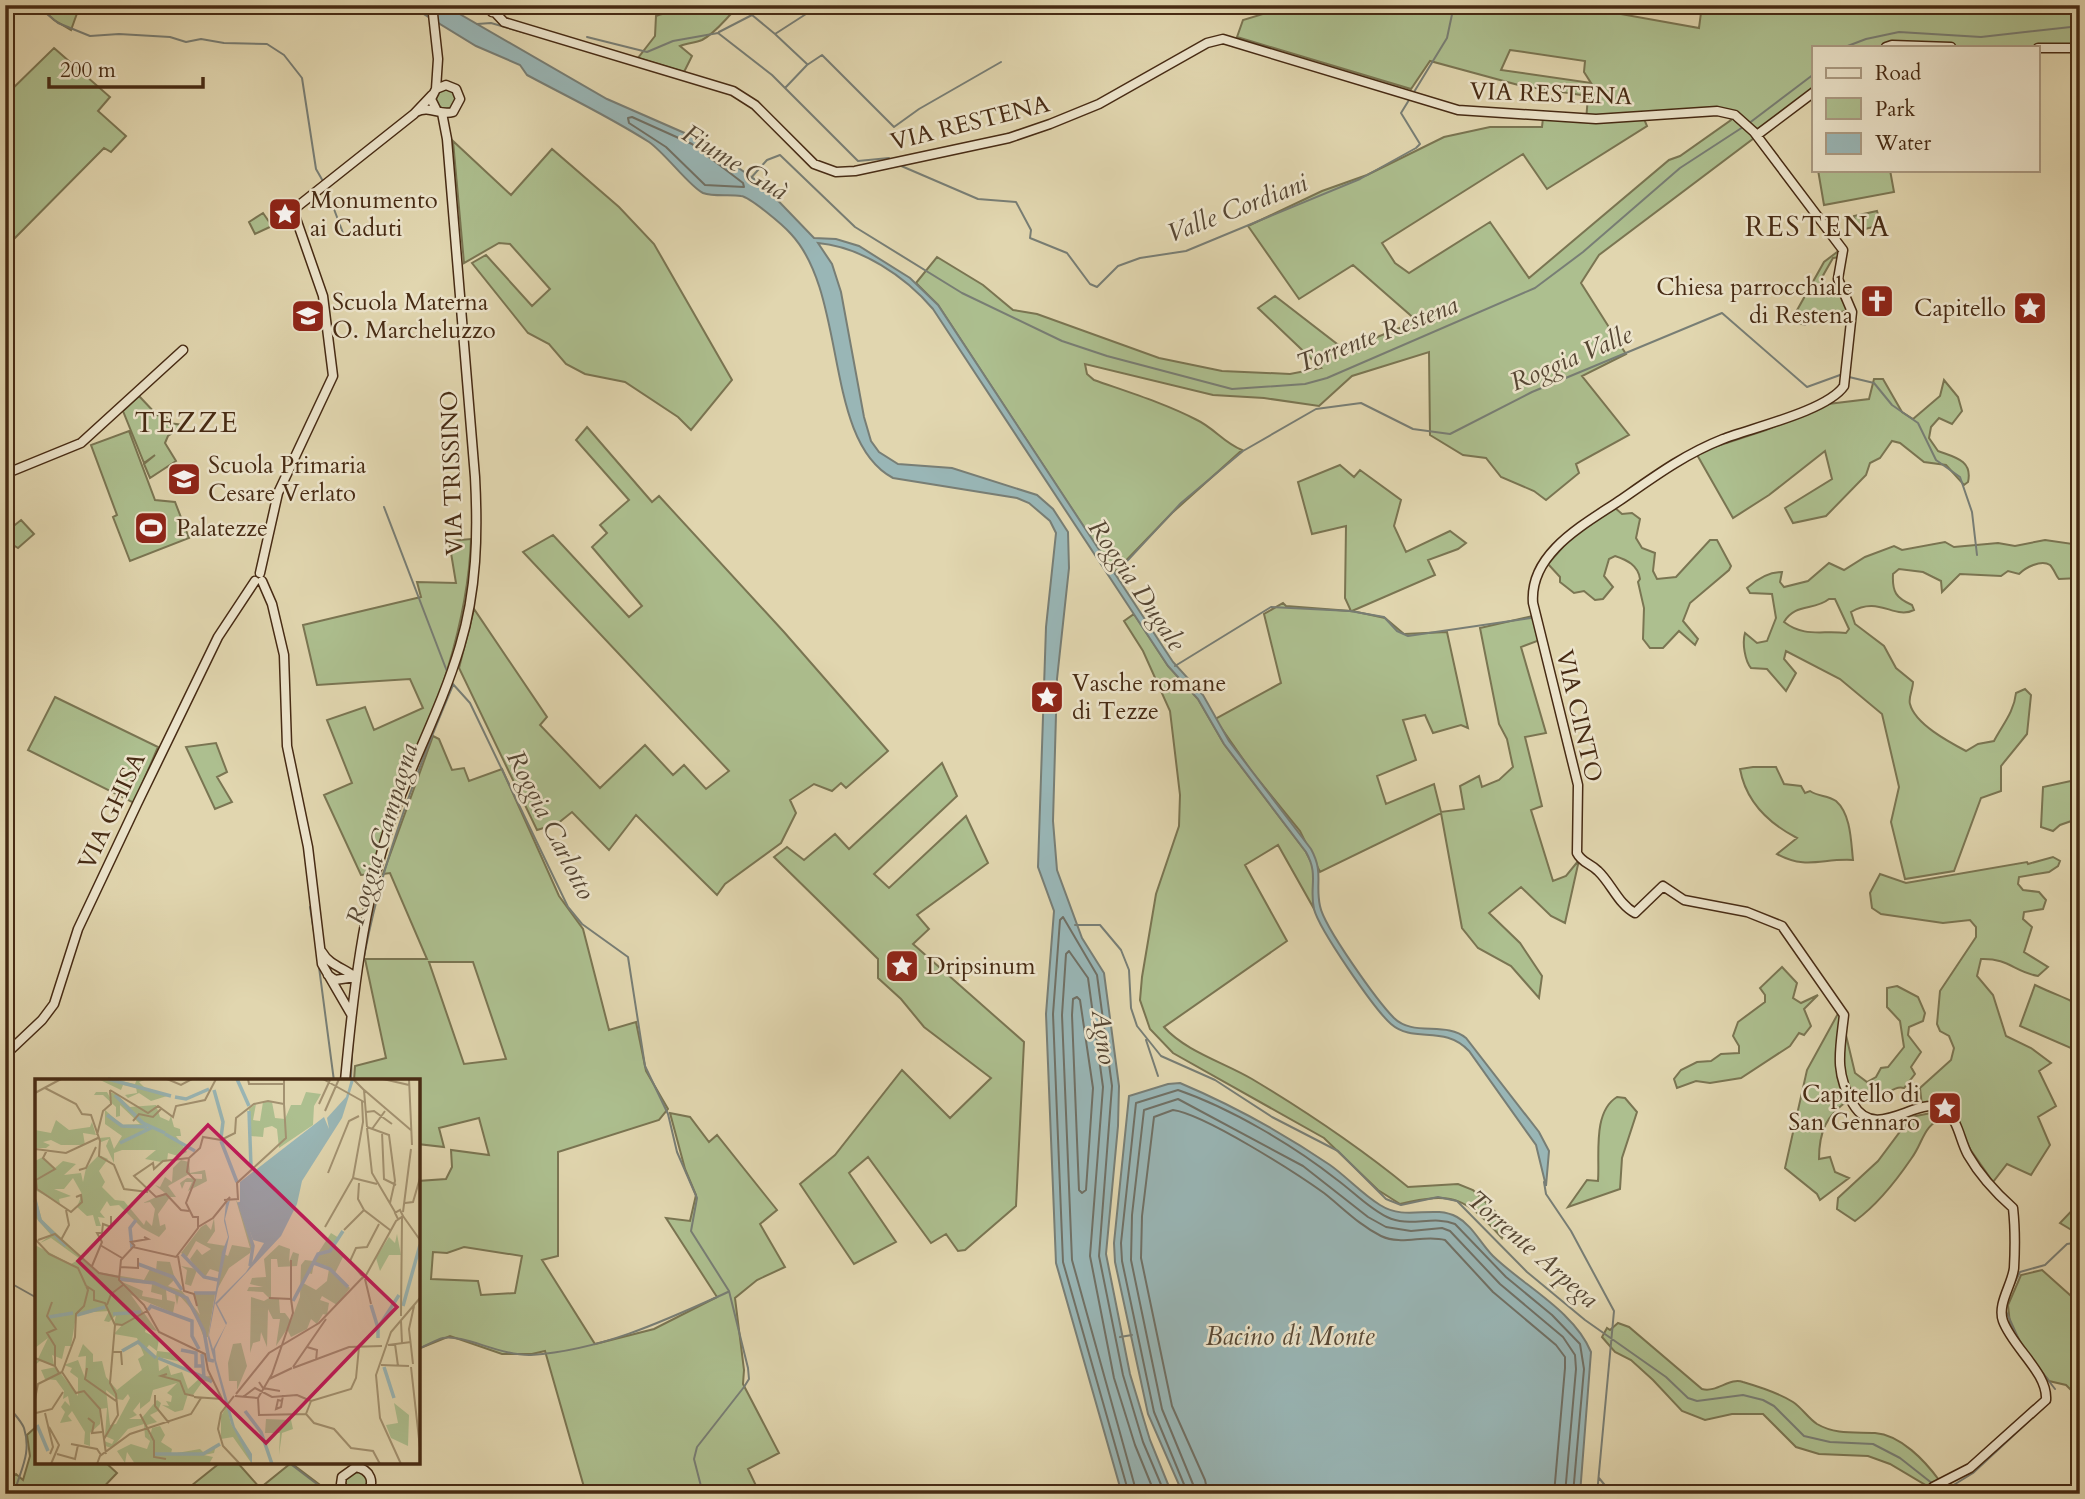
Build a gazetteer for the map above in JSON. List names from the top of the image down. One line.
{"streets":{"street":["VIA RESTENA","VIA TRISSINO","VIA CINTO","VIA GHISA"]},"crossings":[["VIA RESTENA","VIA CINTO"]],"districts":["RESTENA","TEZZE"],"water":["Fiume Guà","Valle Cordiani","Torrente Restena","Roggia Valle","Roggia Dugale","Roggia Carlotto","Roggia Campagna","Agno","Torrente Arpega","Bacino di Monte"],"places":{"place":["Monumento ai Caduti","Capitello","Vasche romane di Tezze","Dripsinum","Capitello di San Gennaro"],"church":["Chiesa parrocchiale di Restena"],"school or university":["Scuola Materna O. Marcheluzzo","Scuola Primaria Cesare Verlato"],"sports":["Palatezze"]},"legend":["Road","Park","Water"],"scale_bar":"200 m"}
